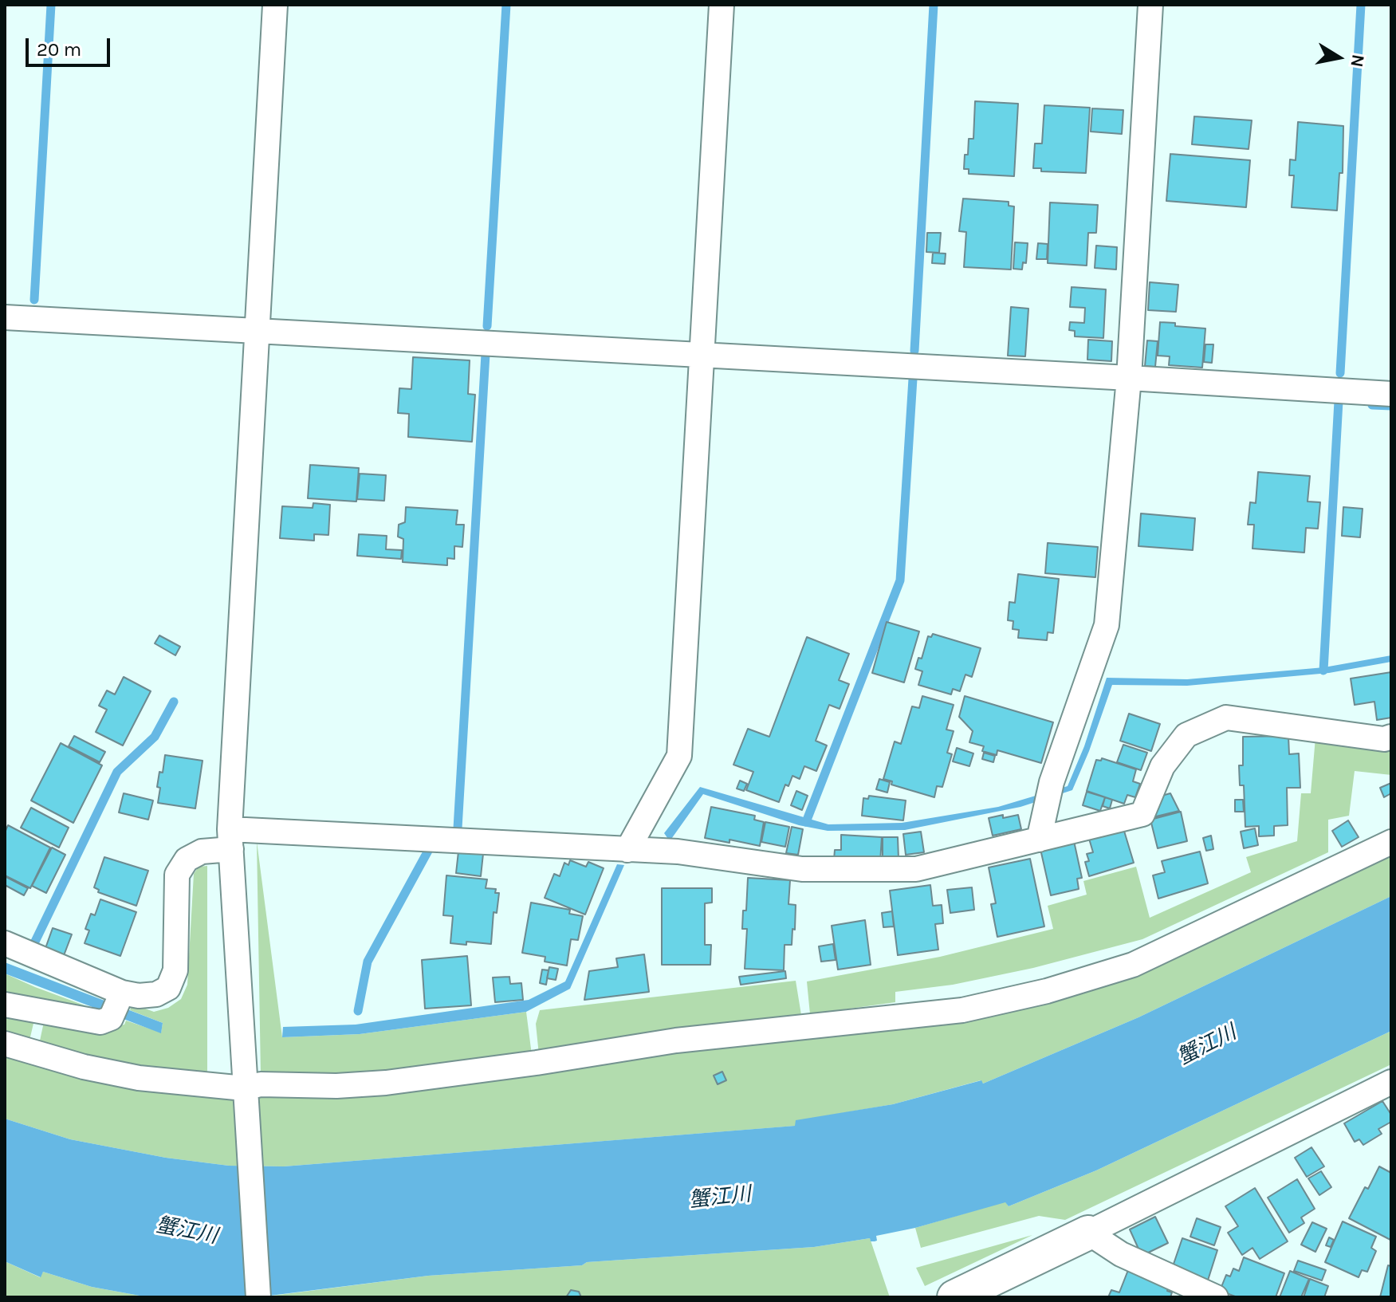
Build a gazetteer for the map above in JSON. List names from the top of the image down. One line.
{"water":["蟹江川"],"scale_bar":"20 m","north":"right"}
